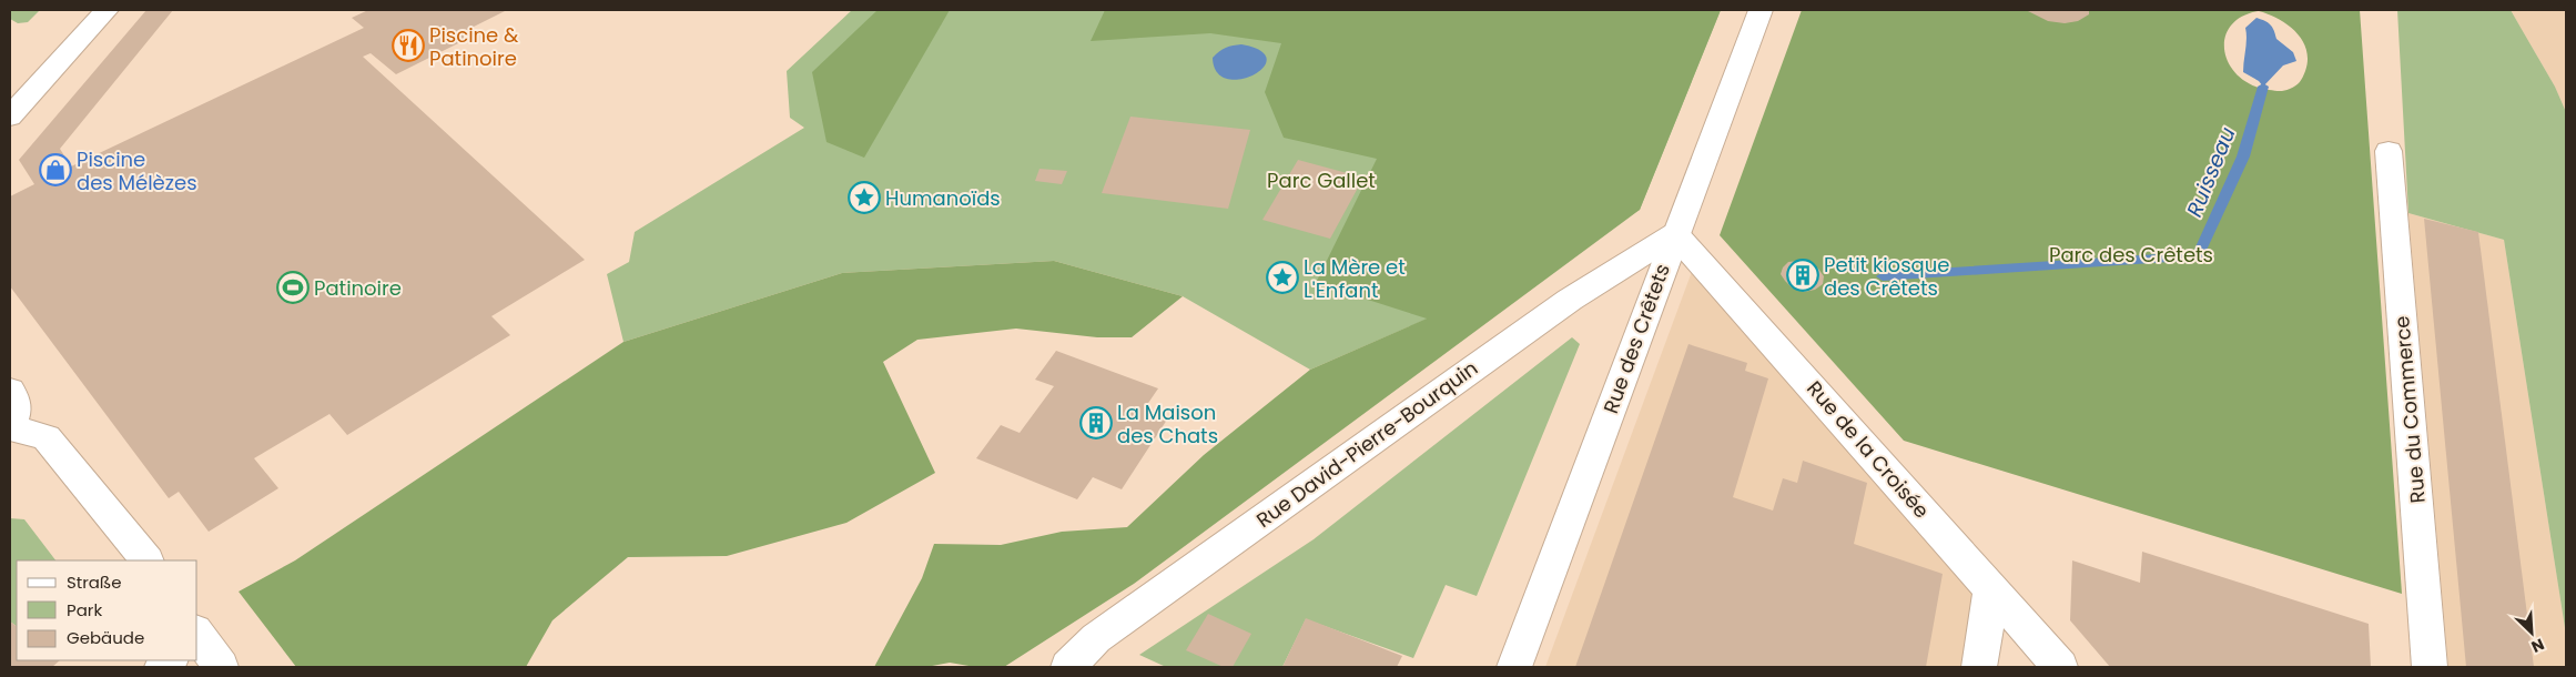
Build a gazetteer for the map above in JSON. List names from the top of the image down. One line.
{"streets":{"street":["Rue des Crêtets","Rue du Commerce","Rue David-Pierre-Bourquin","Rue de la Croisée"]},"crossings":[["Rue des Crêtets","Rue David-Pierre-Bourquin"],["Rue des Crêtets","Rue de la Croisée"],["Rue David-Pierre-Bourquin","Rue de la Croisée"]],"water":["Ruisseau"],"parks":["Parc Gallet","Parc des Crêtets"],"places":{"restaurant":["Piscine & Patinoire"],"shop":["Piscine des Mélèzes"],"place":["Humanoïds","La Mère et L'Enfant"],"building":["Petit kiosque des Crêtets","La Maison des Chats"],"sports":["Patinoire"]},"legend":["Straße","Park","Gebäude"],"north":"bottom right"}
